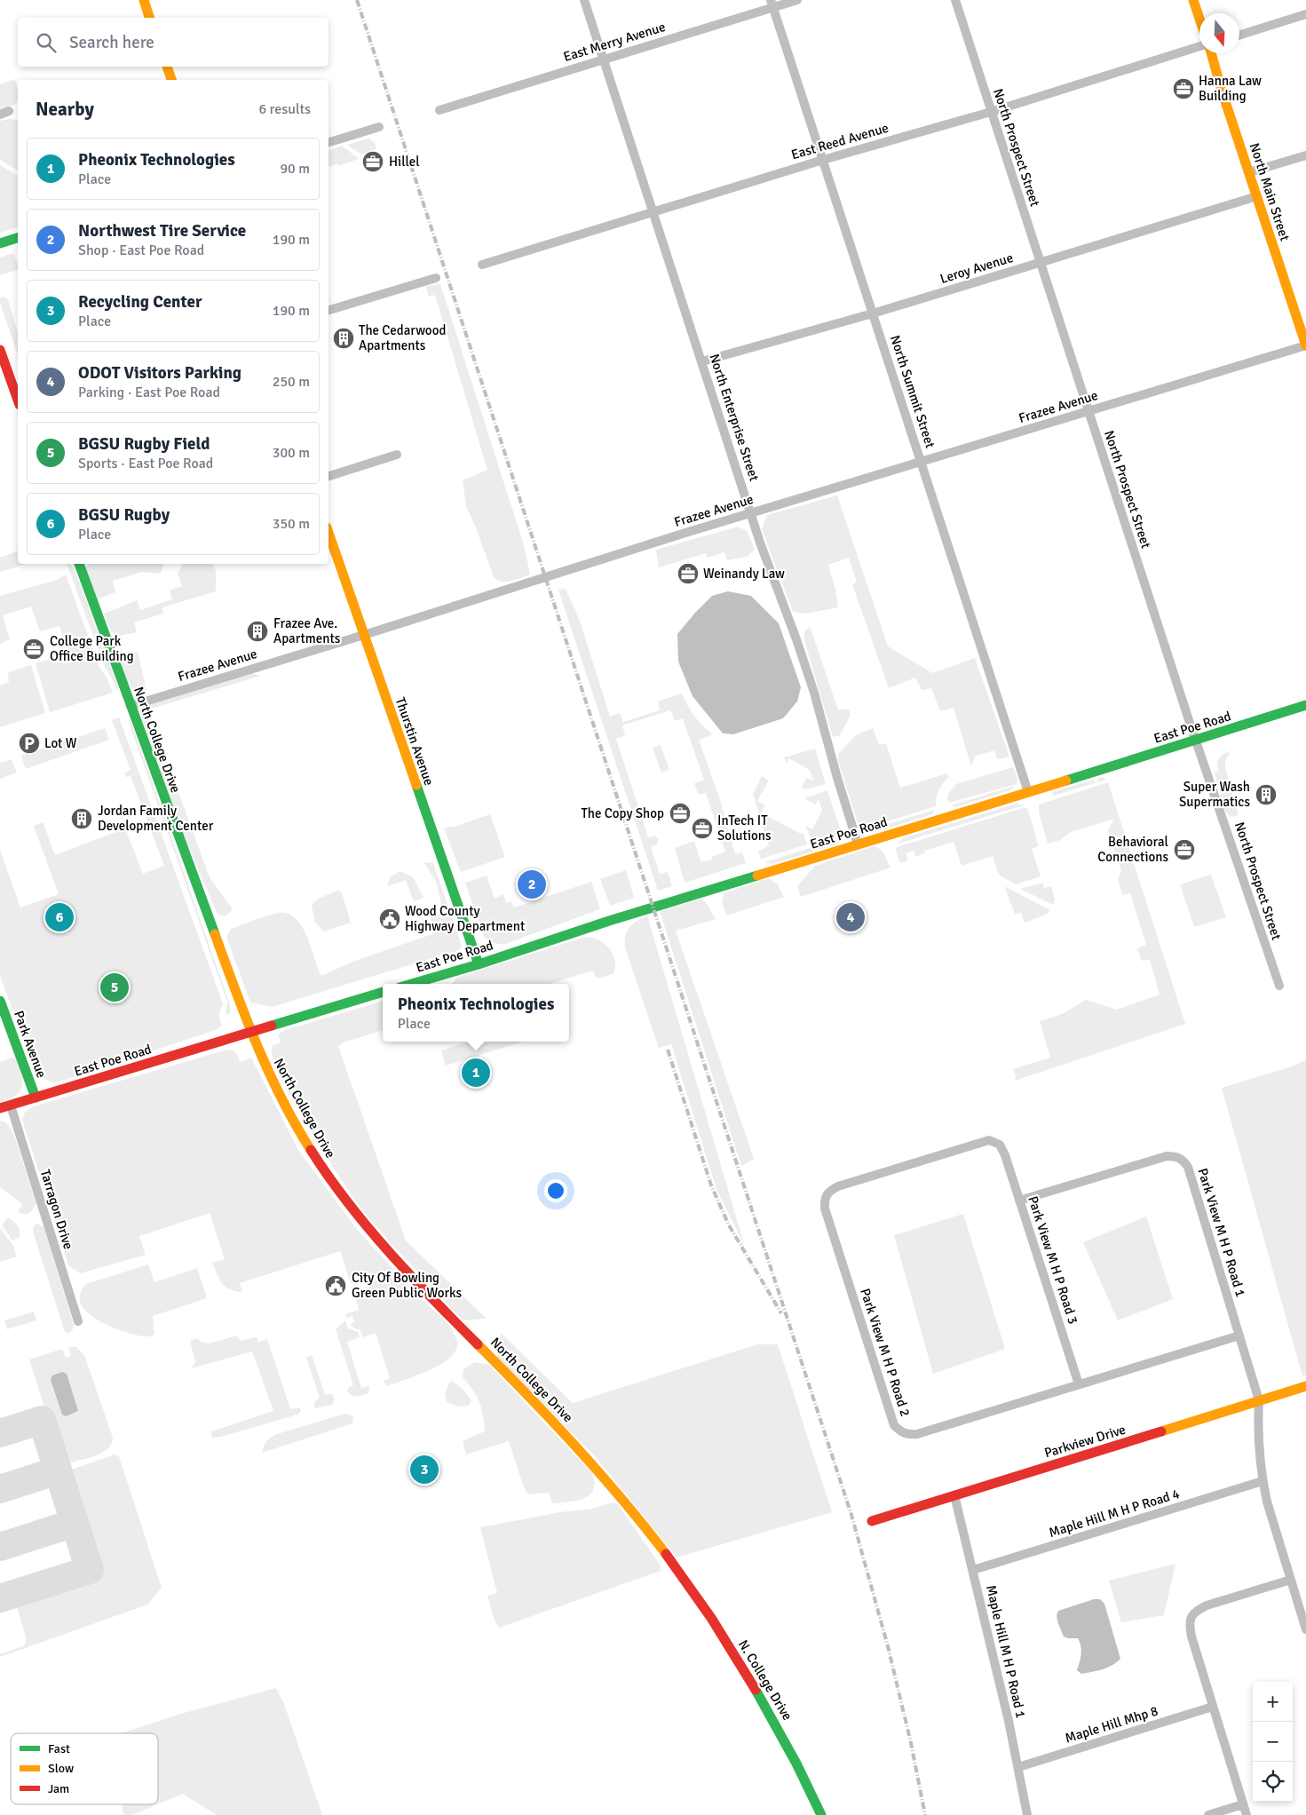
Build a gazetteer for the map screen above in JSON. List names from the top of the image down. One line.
{"streets":{"street":["East Merry Avenue","East Reed Avenue","North Prospect Street","North Main Street","Leroy Avenue","North Summit Street","Frazee Avenue","North Enterprise Street","East Poe Road","North College Drive","Thurstin Avenue","Park Avenue","Tarragon Drive","Park View M H P Road 1","Park View M H P Road 3","Park View M H P Road 2","Parkview Drive","Maple Hill M H P Road 4","Maple Hill M H P Road 1","N. College Drive","Maple Hill Mhp 8"]},"crossings":[["East Merry Avenue","North Summit Street"],["East Merry Avenue","North Enterprise Street"],["East Reed Avenue","North Prospect Street"],["East Reed Avenue","North Summit Street"],["East Reed Avenue","North Enterprise Street"],["North Prospect Street","Leroy Avenue"],["North Prospect Street","Frazee Avenue"],["North Prospect Street","East Poe Road"],["North Main Street","Leroy Avenue"],["North Main Street","Frazee Avenue"],["Leroy Avenue","North Summit Street"],["Leroy Avenue","North Enterprise Street"],["North Summit Street","Frazee Avenue"],["North Summit Street","East Poe Road"],["Frazee Avenue","North Enterprise Street"],["Frazee Avenue","North College Drive"],["Frazee Avenue","Thurstin Avenue"],["North Enterprise Street","East Poe Road"],["East Poe Road","North College Drive"],["East Poe Road","Thurstin Avenue"],["East Poe Road","Park Avenue"],["East Poe Road","Tarragon Drive"],["North College Drive","N. College Drive"],["Park View M H P Road 1","Park View M H P Road 3"],["Park View M H P Road 1","Park View M H P Road 2"],["Park View M H P Road 1","Parkview Drive"],["Park View M H P Road 1","Maple Hill M H P Road 4"],["Park View M H P Road 3","Park View M H P Road 2"],["Parkview Drive","Maple Hill M H P Road 1"],["Maple Hill M H P Road 4","Maple Hill M H P Road 1"],["Maple Hill M H P Road 1","Maple Hill Mhp 8"]],"places":{"office":["Hanna Law Building","Hillel","Weinandy Law","College Park Office Building","The Copy Shop","InTech IT Solutions","Behavioral Connections"],"building":["The Cedarwood Apartments","Frazee Ave. Apartments","Super Wash Supermatics","Jordan Family Development Center"],"parking":["Lot W"],"public building":["Wood County Highway Department","City Of Bowling Green Public Works"]},"legend":["Fast","Slow","Jam"],"north":"bottom","page":{"search":"Search here","heading":["Nearby","6 results"],"list":[{"mark":"1","name":"Pheonix Technologies","note":"Place","value":"90 m"},{"mark":"2","name":"Northwest Tire Service","note":"Shop · East Poe Road","value":"190 m"},{"mark":"3","name":"Recycling Center","note":"Place","value":"190 m"},{"mark":"4","name":"ODOT Visitors Parking","note":"Parking · East Poe Road","value":"250 m"},{"mark":"5","name":"BGSU Rugby Field","note":"Sports · East Poe Road","value":"300 m"},{"mark":"6","name":"BGSU Rugby","note":"Place","value":"350 m"}],"pins":["2","4","6","5","1","3"],"popup":["Pheonix Technologies","Place"],"map_buttons":["+","−"]}}
